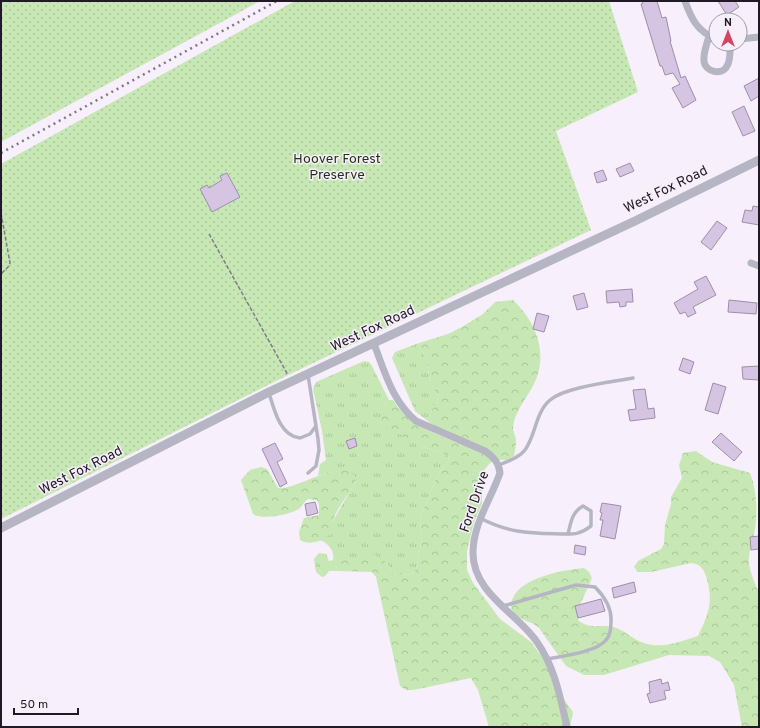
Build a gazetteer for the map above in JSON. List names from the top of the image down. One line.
{"streets":{"street":["West Fox Road","Ford Drive"]},"crossings":[["West Fox Road","Ford Drive"]],"parks":["Hoover Forest Preserve"],"scale_bar":"50 m","north":"top"}
